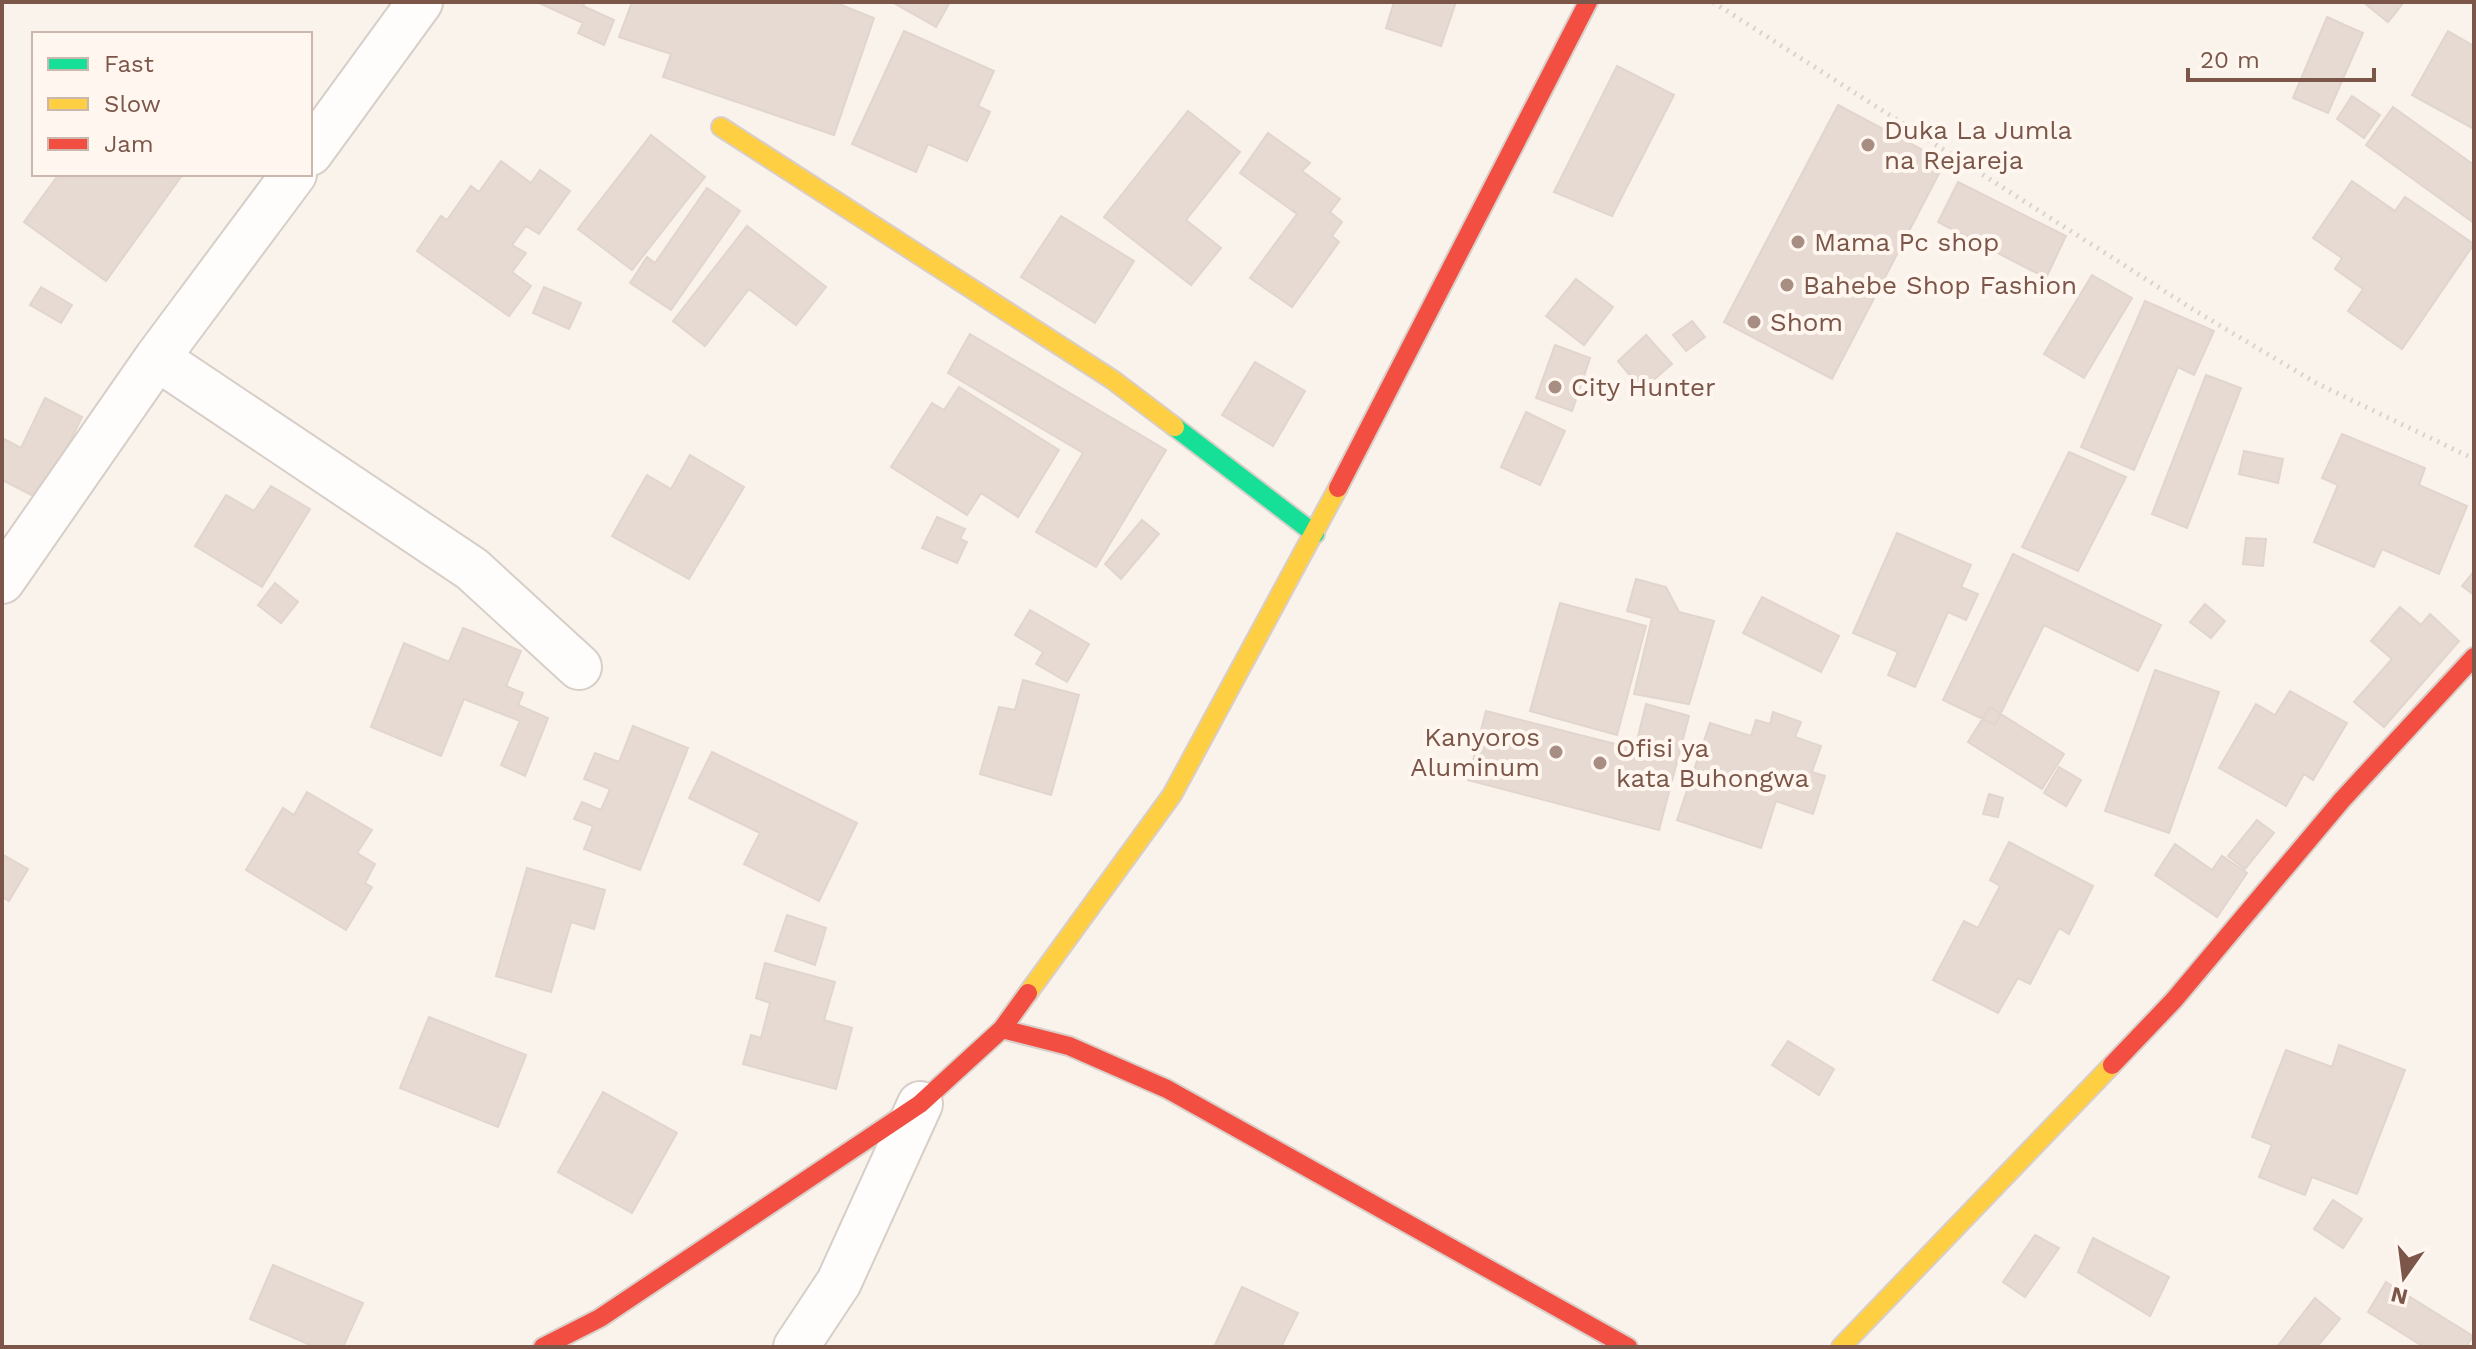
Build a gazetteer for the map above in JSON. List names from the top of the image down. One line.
{"places":["Duka La Jumla na Rejareja","Mama Pc shop","Bahebe Shop Fashion","Shom","City Hunter","Kanyoros Aluminum","Ofisi ya kata Buhongwa"],"legend":["Fast","Slow","Jam"],"scale_bar":"20 m","north":"bottom"}
